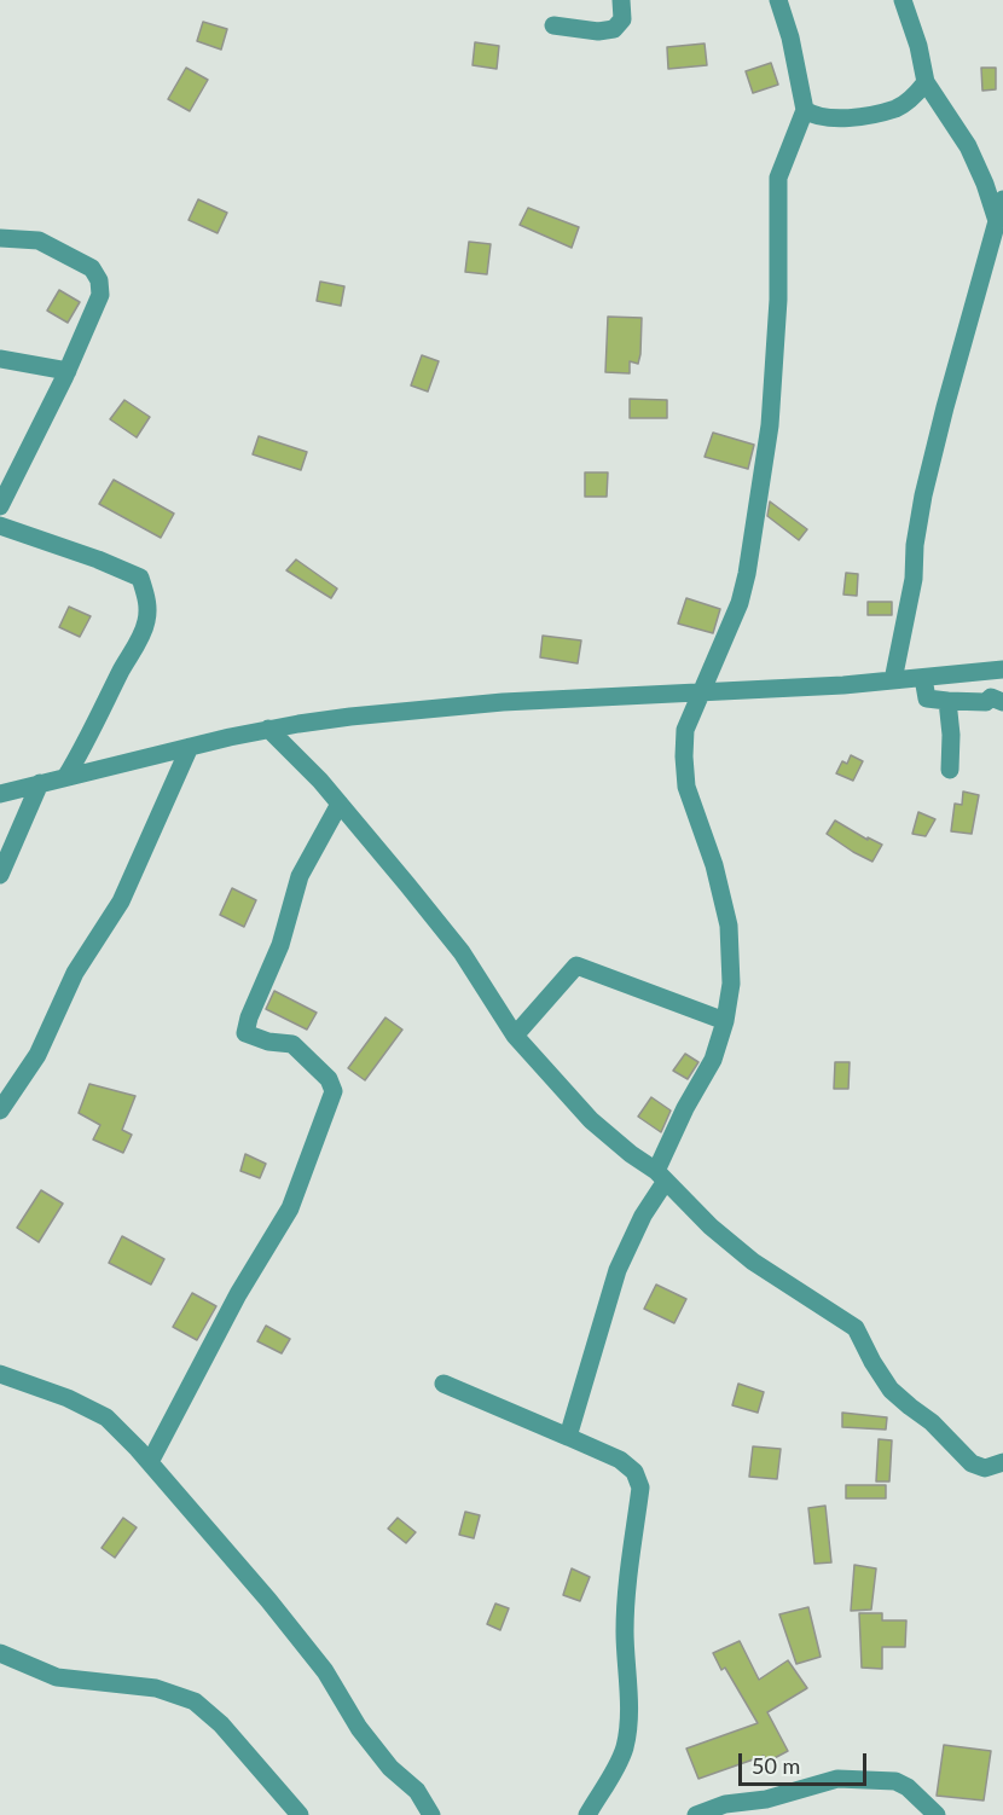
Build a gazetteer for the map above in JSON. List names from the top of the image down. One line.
{"scale_bar":"50 m"}
